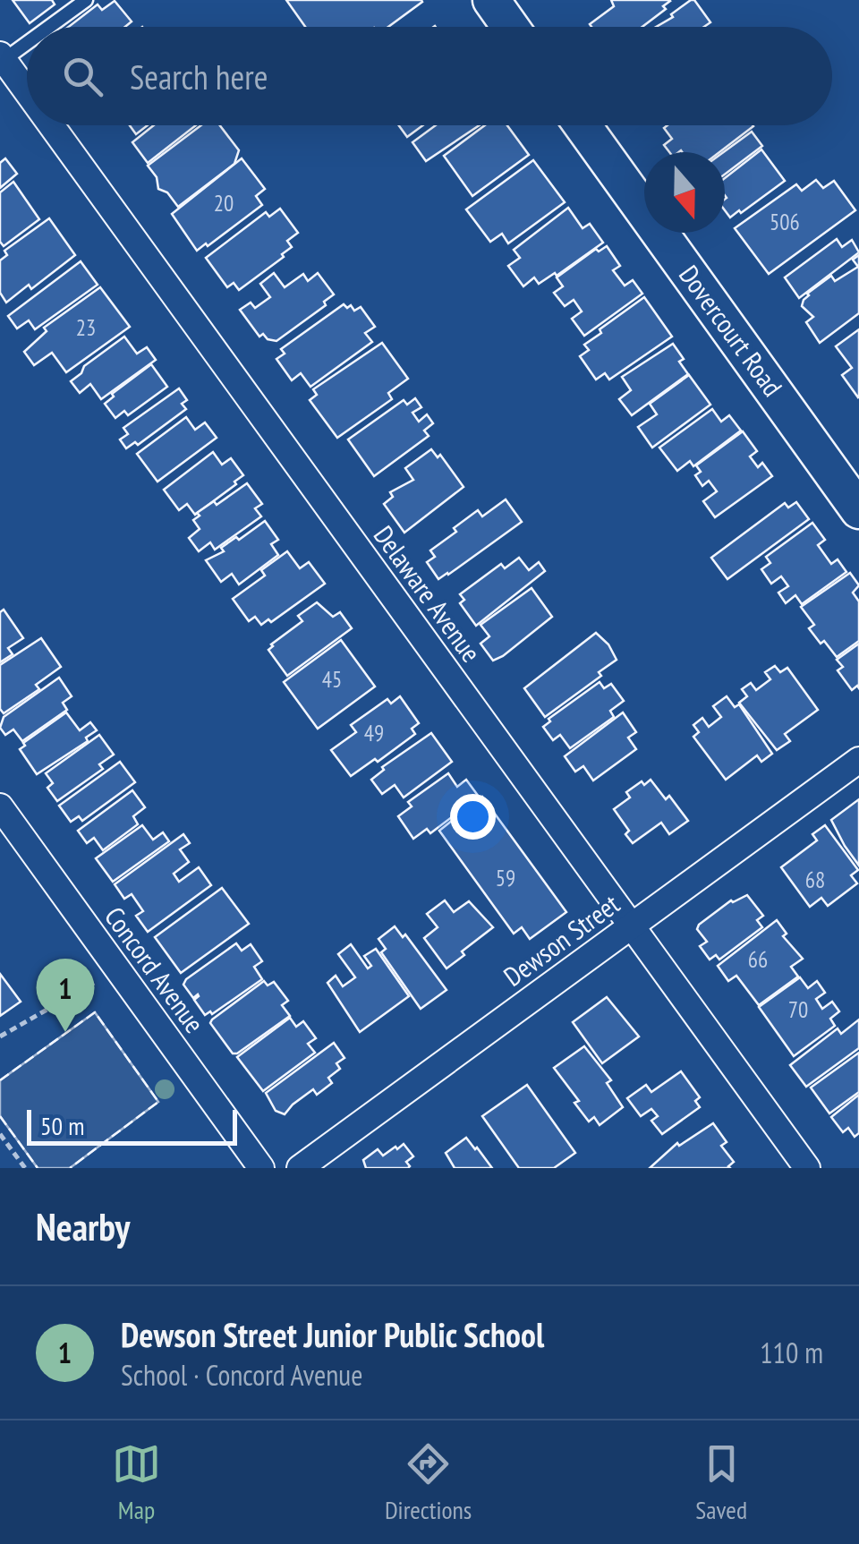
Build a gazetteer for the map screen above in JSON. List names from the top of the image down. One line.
{"streets":{"street":["Dovercourt Road","Delaware Avenue","Dewson Street","Concord Avenue"]},"crossings":[["Delaware Avenue","Dewson Street"]],"house_numbers":["20","506","23","45","49","59","68","66","70"],"scale_bar":"50 m","north":"bottom","page":{"search":"Search here","pins":"1","scale":"50 m","heading":"Nearby","list":[{"mark":"1","name":"Dewson Street Junior Public School","note":"School · Concord Avenue","value":"110 m"}],"nav":["Map","Directions","Saved"]}}
